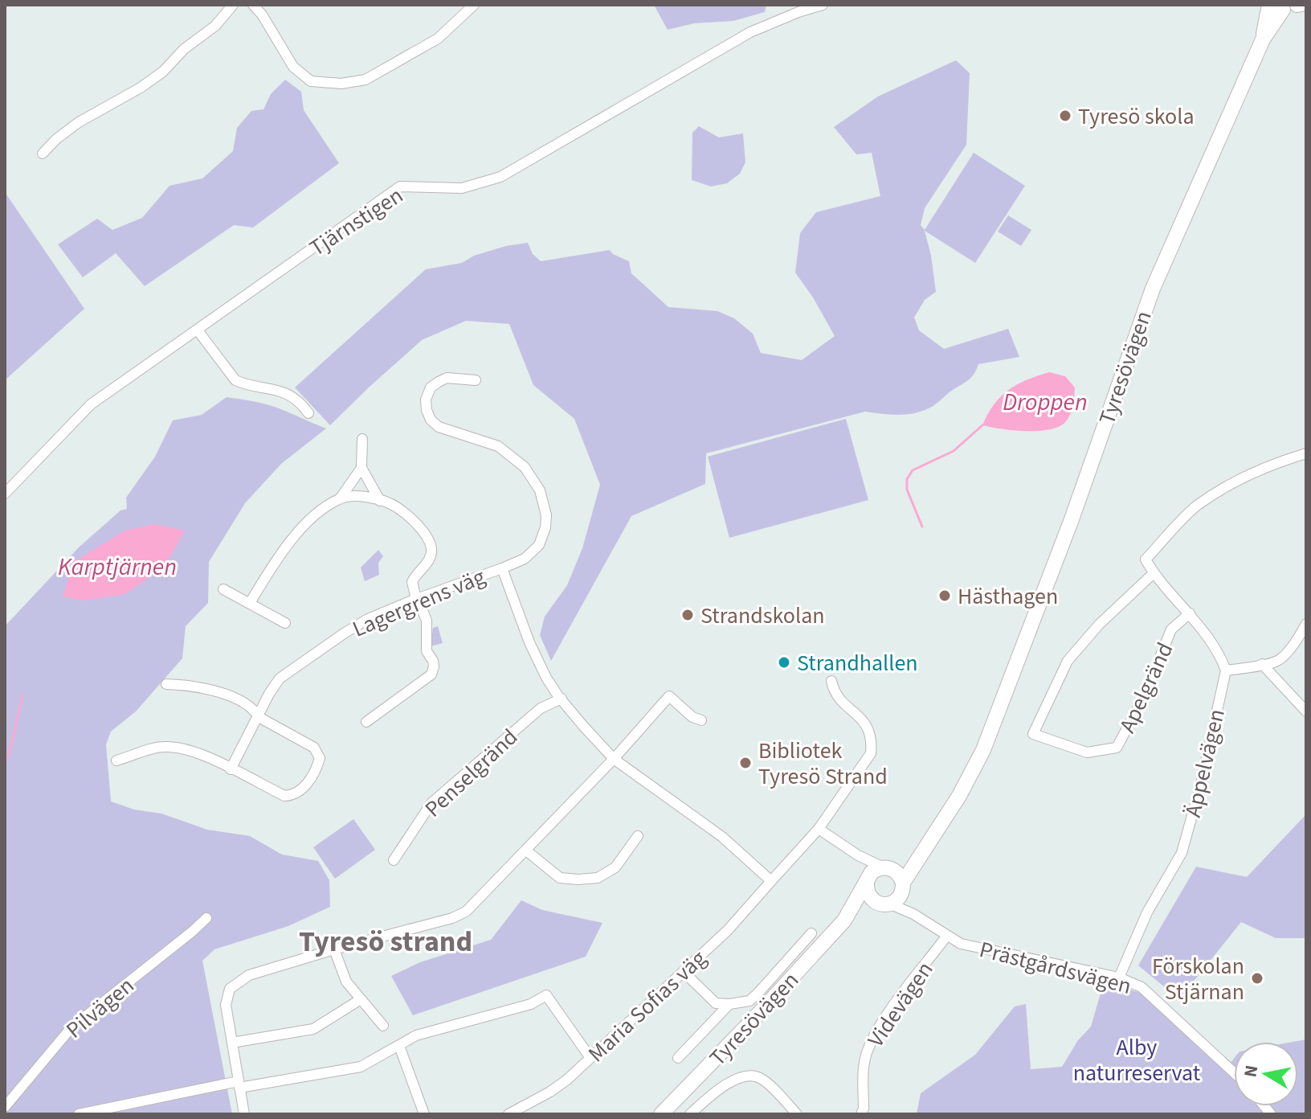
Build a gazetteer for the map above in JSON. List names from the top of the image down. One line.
{"streets":{"main road":["Tyresövägen"],"street":["Tjärnstigen","Lagergrens väg","Apelgränd","Äppelvägen","Penselgränd","Prästgårdsvägen","Videvägen","Maria Sofias väg","Pilvägen"]},"crossings":[["Tyresövägen","Prästgårdsvägen"],["Lagergrens väg","Penselgränd"],["Lagergrens väg","Maria Sofias väg"],["Äppelvägen","Prästgårdsvägen"],["Prästgårdsvägen","Videvägen"]],"districts":["Tyresö strand"],"water":["Droppen","Karptjärnen"],"parks":["Alby naturreservat"],"places":["Tyresö skola","Hästhagen","Strandskolan","Strandhallen","Bibliotek Tyresö Strand","Förskolan Stjärnan"],"north":"left"}
